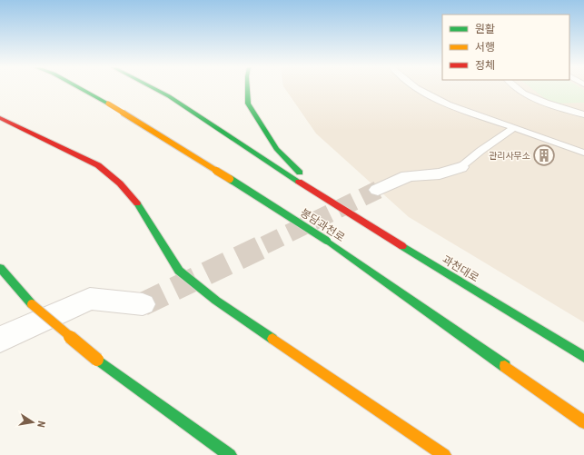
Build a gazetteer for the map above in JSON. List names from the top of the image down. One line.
{"streets":{"highway":["봉담과천로","과천대로"]},"places":{"building":["관리사무소"]},"legend":["원활","서행","정체"],"north":"right"}
